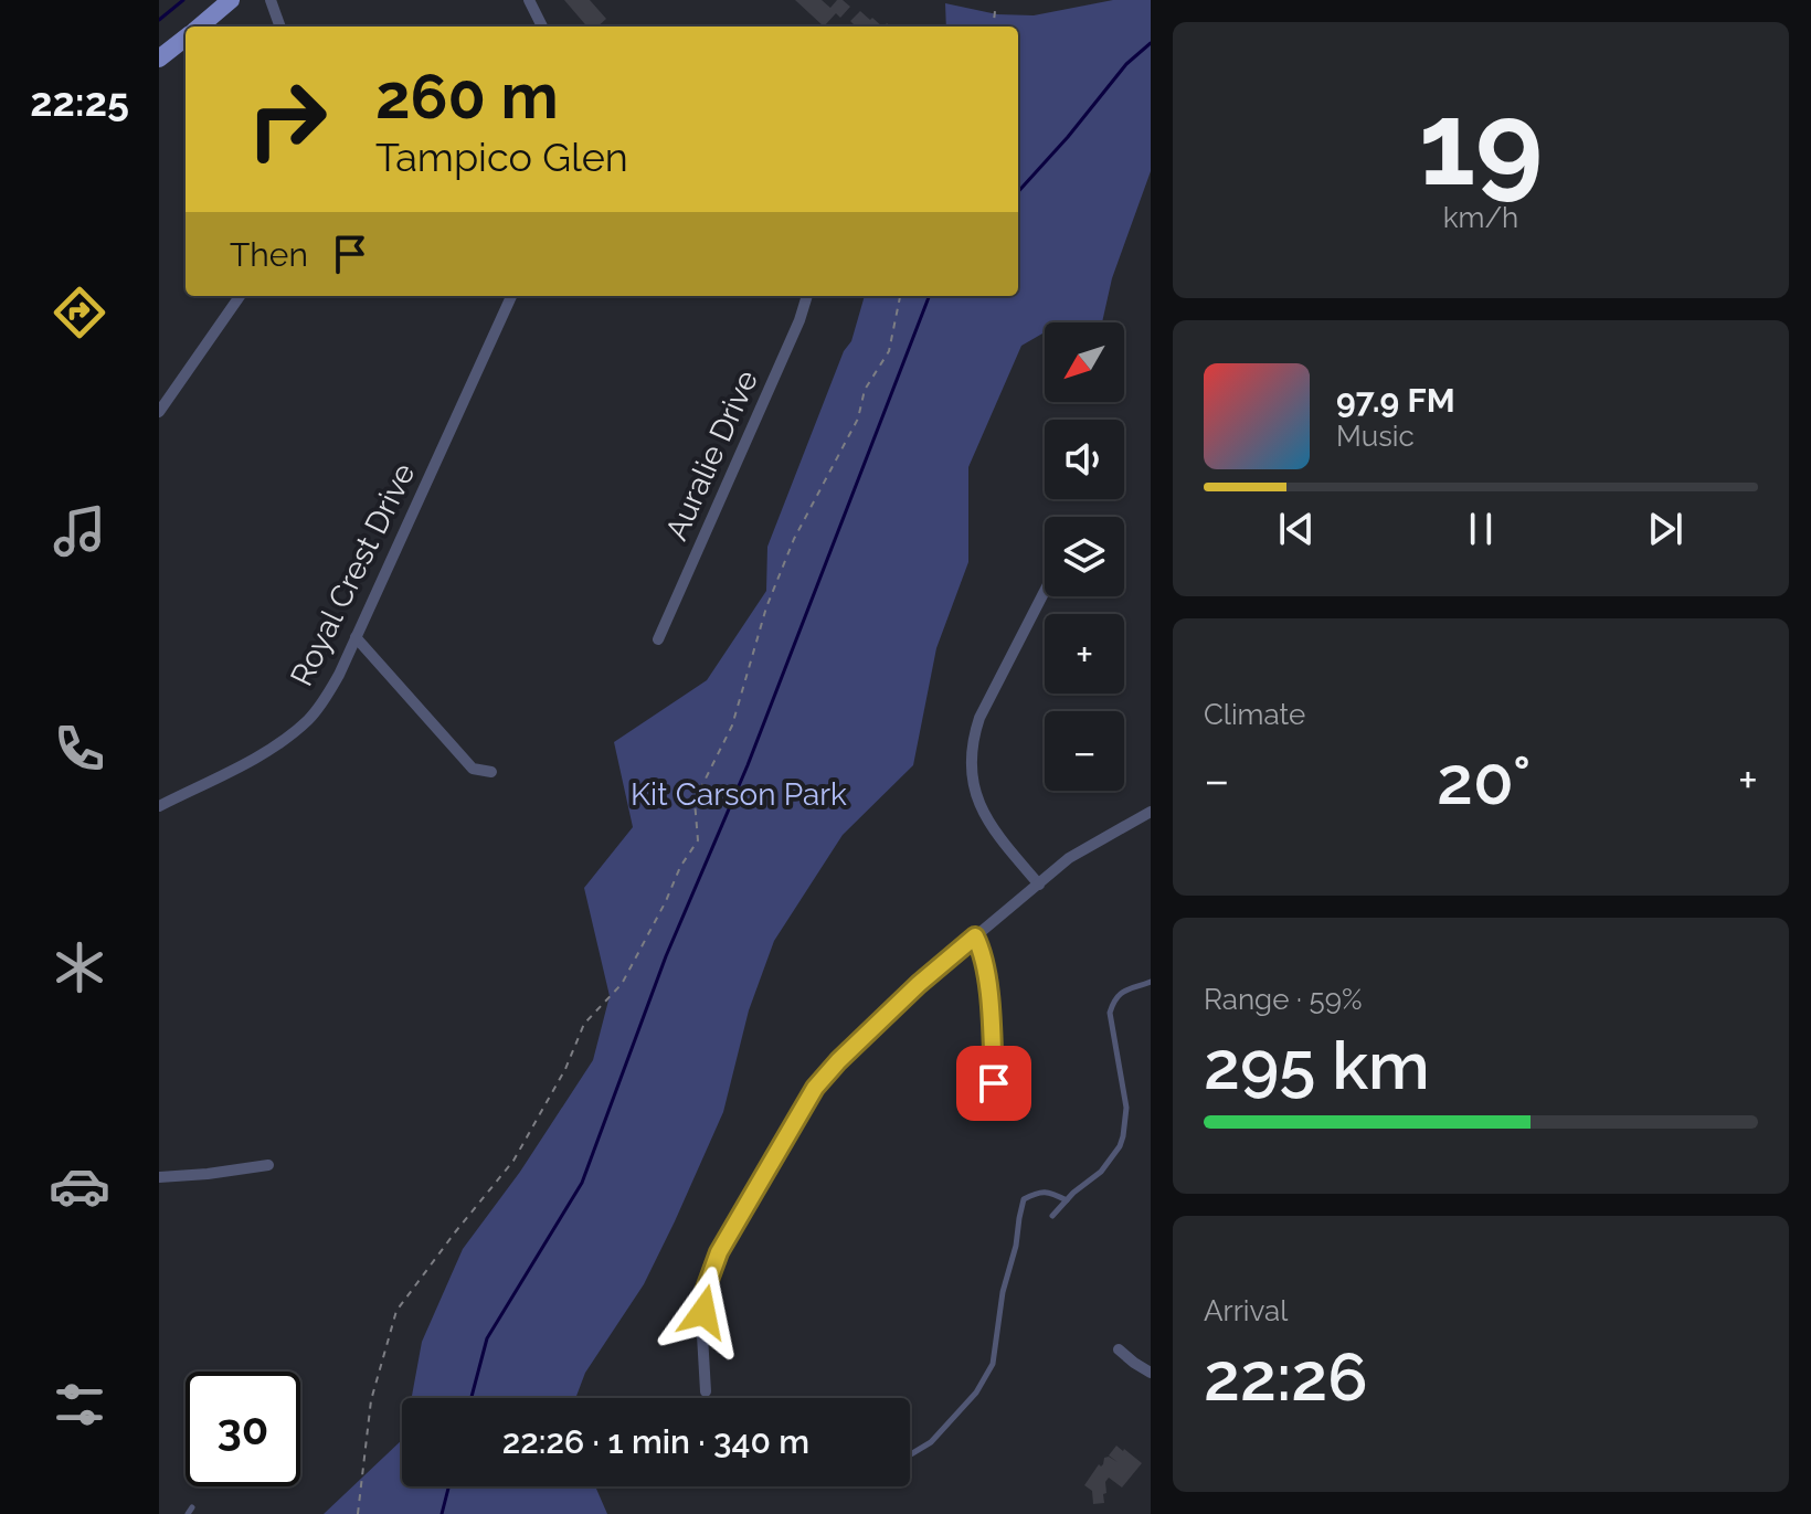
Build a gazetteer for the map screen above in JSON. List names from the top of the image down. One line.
{"streets":{"street":["Auralie Drive","Royal Crest Drive"]},"parks":["Kit Carson Park"],"north":"bottom left","page":{"tabs":"22:25","tile":[["19","km/h"],"Climate",["Range · 59%","295 km"],["Arrival","22:26"]],"turn":["260 m","Tampico Glen"],"then":"Then","map_buttons":["+","−"],"song":["97.9 FM","Music"],"heat":["−","20°","+"],"limit":"30","trip":"22:26 · 1 min · 340 m"}}
